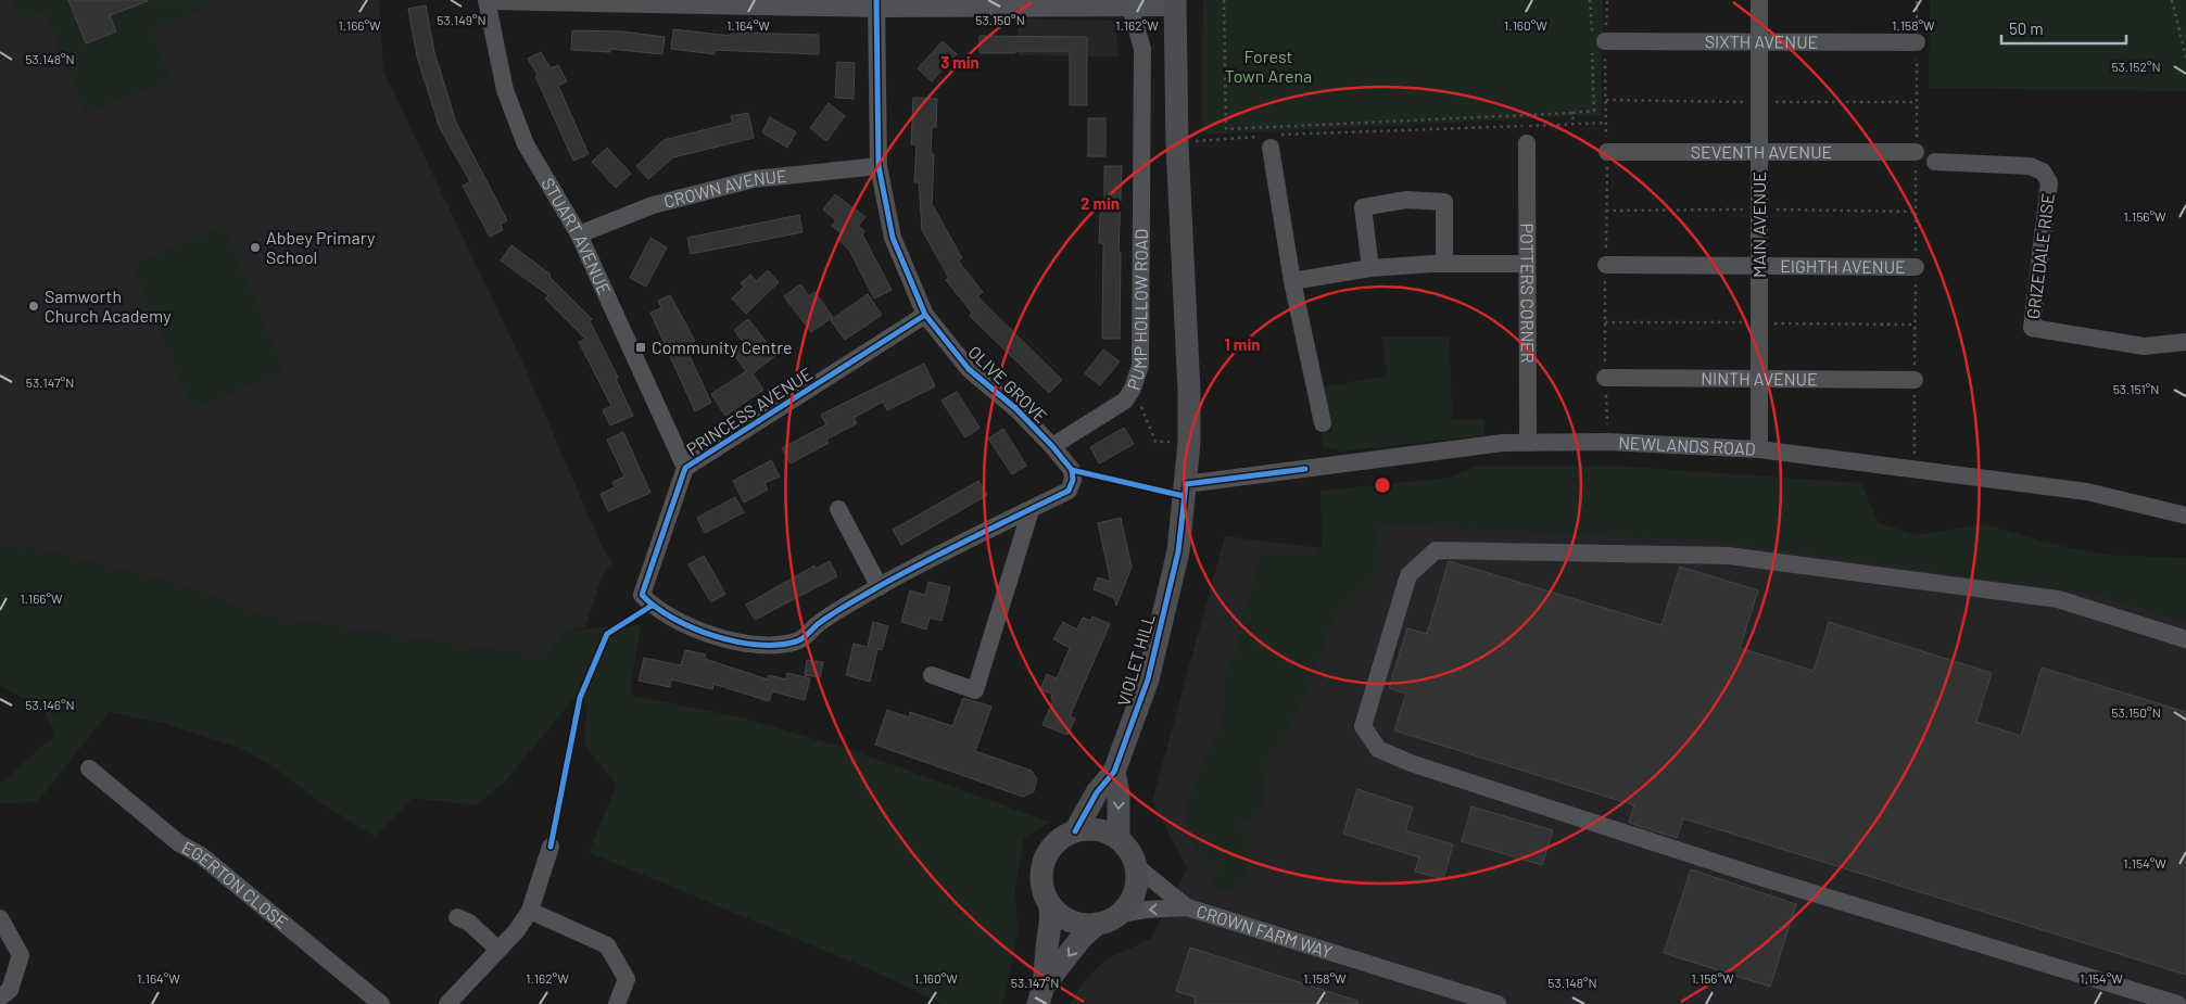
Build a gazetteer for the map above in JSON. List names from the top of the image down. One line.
{"streets":{"main road":["VIOLET HILL"],"street":["SIXTH AVENUE","SEVENTH AVENUE","CROWN AVENUE","MAIN AVENUE","STUART AVENUE","GRIZEDALE RISE","EIGHTH AVENUE","POTTERS CORNER","PUMP HOLLOW ROAD","NINTH AVENUE","OLIVE GROVE","PRINCESS AVENUE","NEWLANDS ROAD","EGERTON CLOSE","CROWN FARM WAY"]},"crossings":[["SIXTH AVENUE","MAIN AVENUE"],["SEVENTH AVENUE","MAIN AVENUE"],["CROWN AVENUE","STUART AVENUE"],["CROWN AVENUE","OLIVE GROVE"],["MAIN AVENUE","EIGHTH AVENUE"],["MAIN AVENUE","NINTH AVENUE"],["MAIN AVENUE","NEWLANDS ROAD"],["STUART AVENUE","PRINCESS AVENUE"],["POTTERS CORNER","NEWLANDS ROAD"],["PUMP HOLLOW ROAD","OLIVE GROVE"],["OLIVE GROVE","PRINCESS AVENUE"],["NEWLANDS ROAD","VIOLET HILL"],["VIOLET HILL","CROWN FARM WAY"]],"parks":["Forest Town Arena"],"places":{"other":["Abbey Primary School","Samworth Church Academy"],"transit":["Community Centre"]},"scale_bar":"50 m","coordinates":["53.149°N","53.150°N","1.166°W","1.164°W","1.162°W","1.160°W","1.158°W","53.148°N","53.152°N","1.156°W","53.147°N","53.151°N","53.146°N","1.154°W"],"rings":["3 min","2 min","1 min"]}
